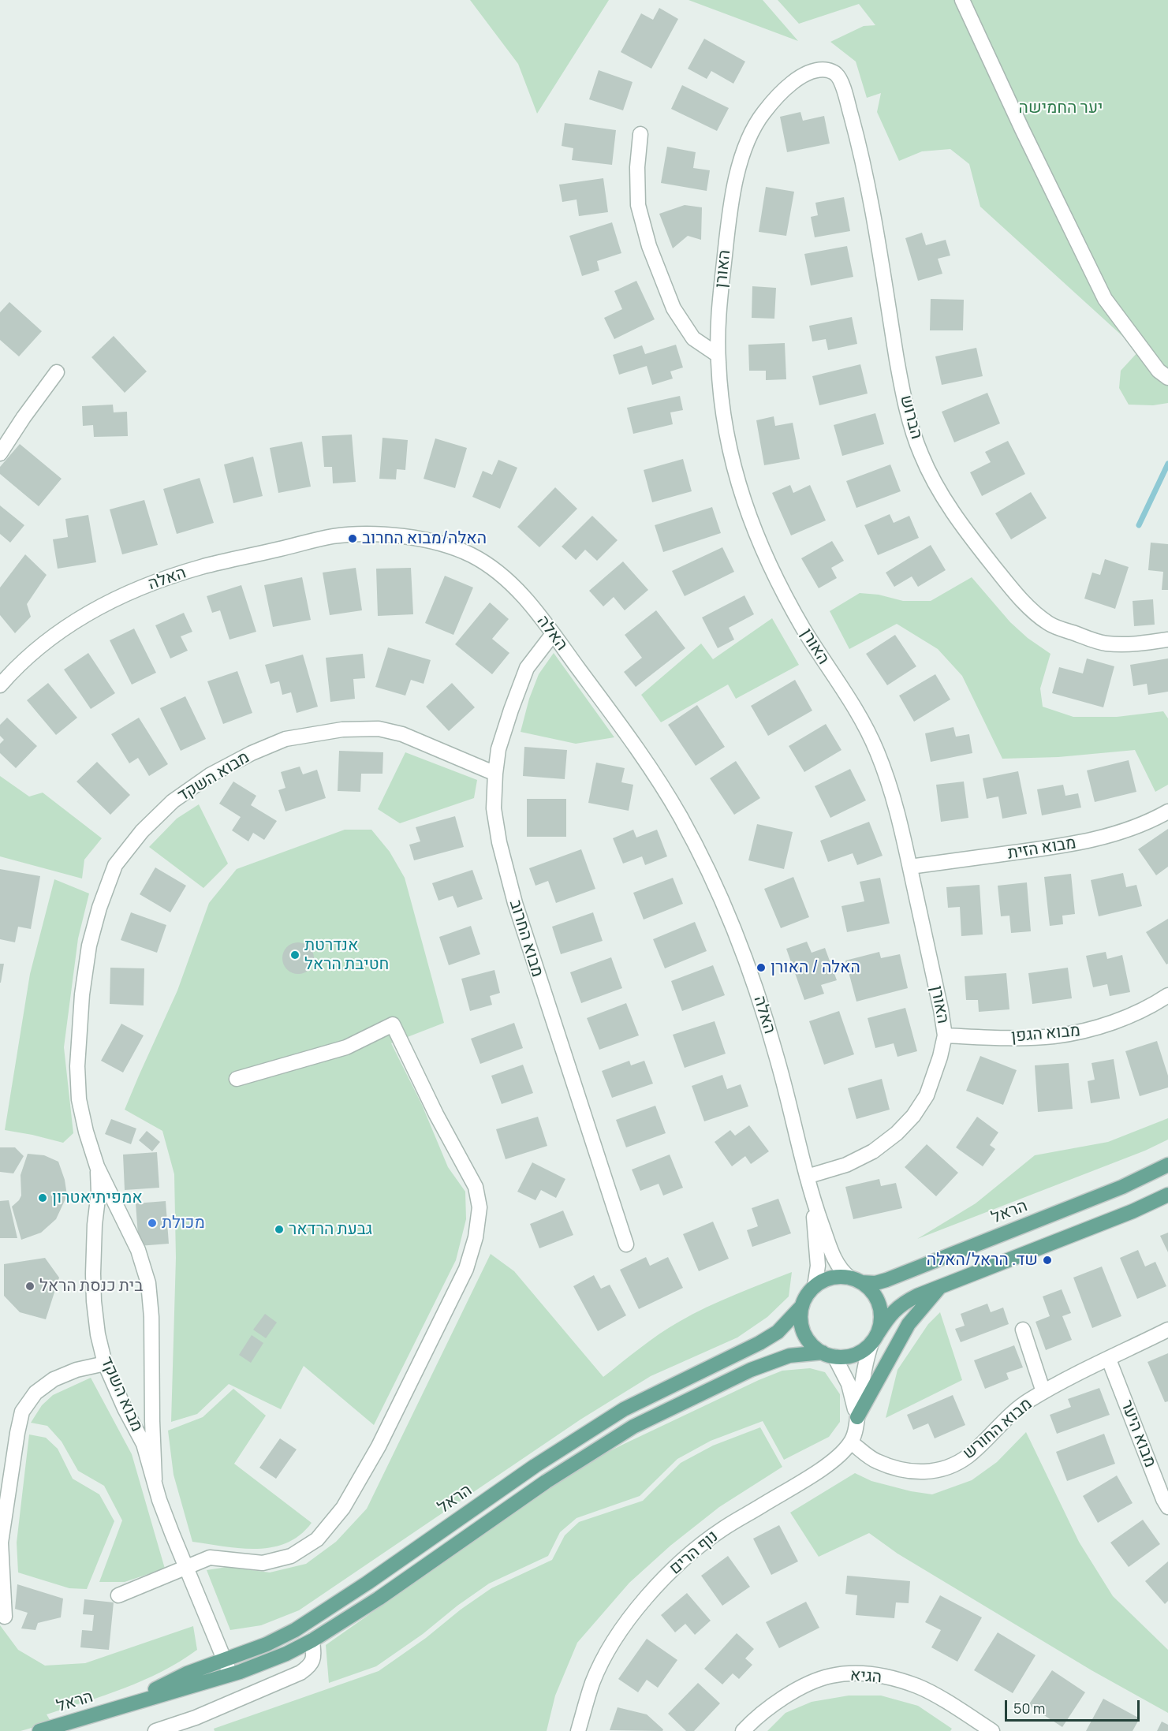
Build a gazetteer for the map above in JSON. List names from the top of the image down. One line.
{"streets":{"main road":["הראל"],"street":["האורן","הברוש","האלה","מבוא השקד","מבוא הזית","מבוא החרוב","מבוא הגפן","מבוא החורש","מבוא היער","נוף הרים","הגיא"]},"crossings":[["האורן","הברוש"],["האורן","האלה"],["האורן","מבוא הזית"],["האורן","מבוא הגפן"],["האלה","מבוא החרוב"],["האלה","הראל"],["האלה","נוף הרים"],["מבוא השקד","מבוא החרוב"],["מבוא השקד","הראל"],["הראל","נוף הרים"],["מבוא החורש","מבוא היער"],["מבוא החורש","נוף הרים"]],"parks":["יער החמישה"],"places":["האלה/מבוא החרוב","אנדרטת חטיבת הראל","האלה / האורן","אמפיתיאטרון","מכולת","גבעת הרדאר","שד. הראל/האלה","בית כנסת הראל"],"scale_bar":"50 m"}
